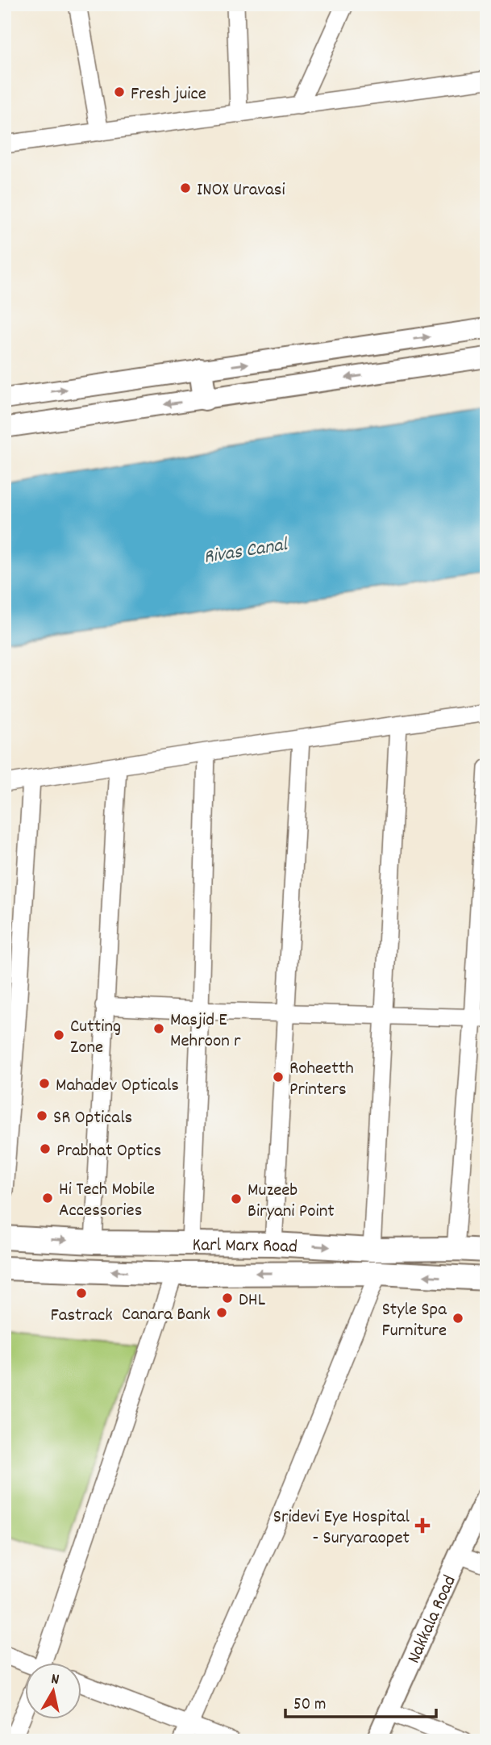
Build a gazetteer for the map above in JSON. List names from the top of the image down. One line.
{"streets":{"main road":["Karl Marx Road"],"street":["Nakkala Road"]},"water":["Rivas Canal"],"places":{"other":["Fresh juice","INOX Uravasi","Masjid E Mehroon r","Cutting Zone","Roheetth Printers","Mahadev Opticals","SR Opticals","Prabhat Optics","Hi Tech Mobile Accessories","Muzeeb Biryani Point","Fastrack","DHL","Canara Bank","Style Spa Furniture"],"health":["Sridevi Eye Hospital - Suryaraopet"]},"scale_bar":"50 m","north":"top"}
